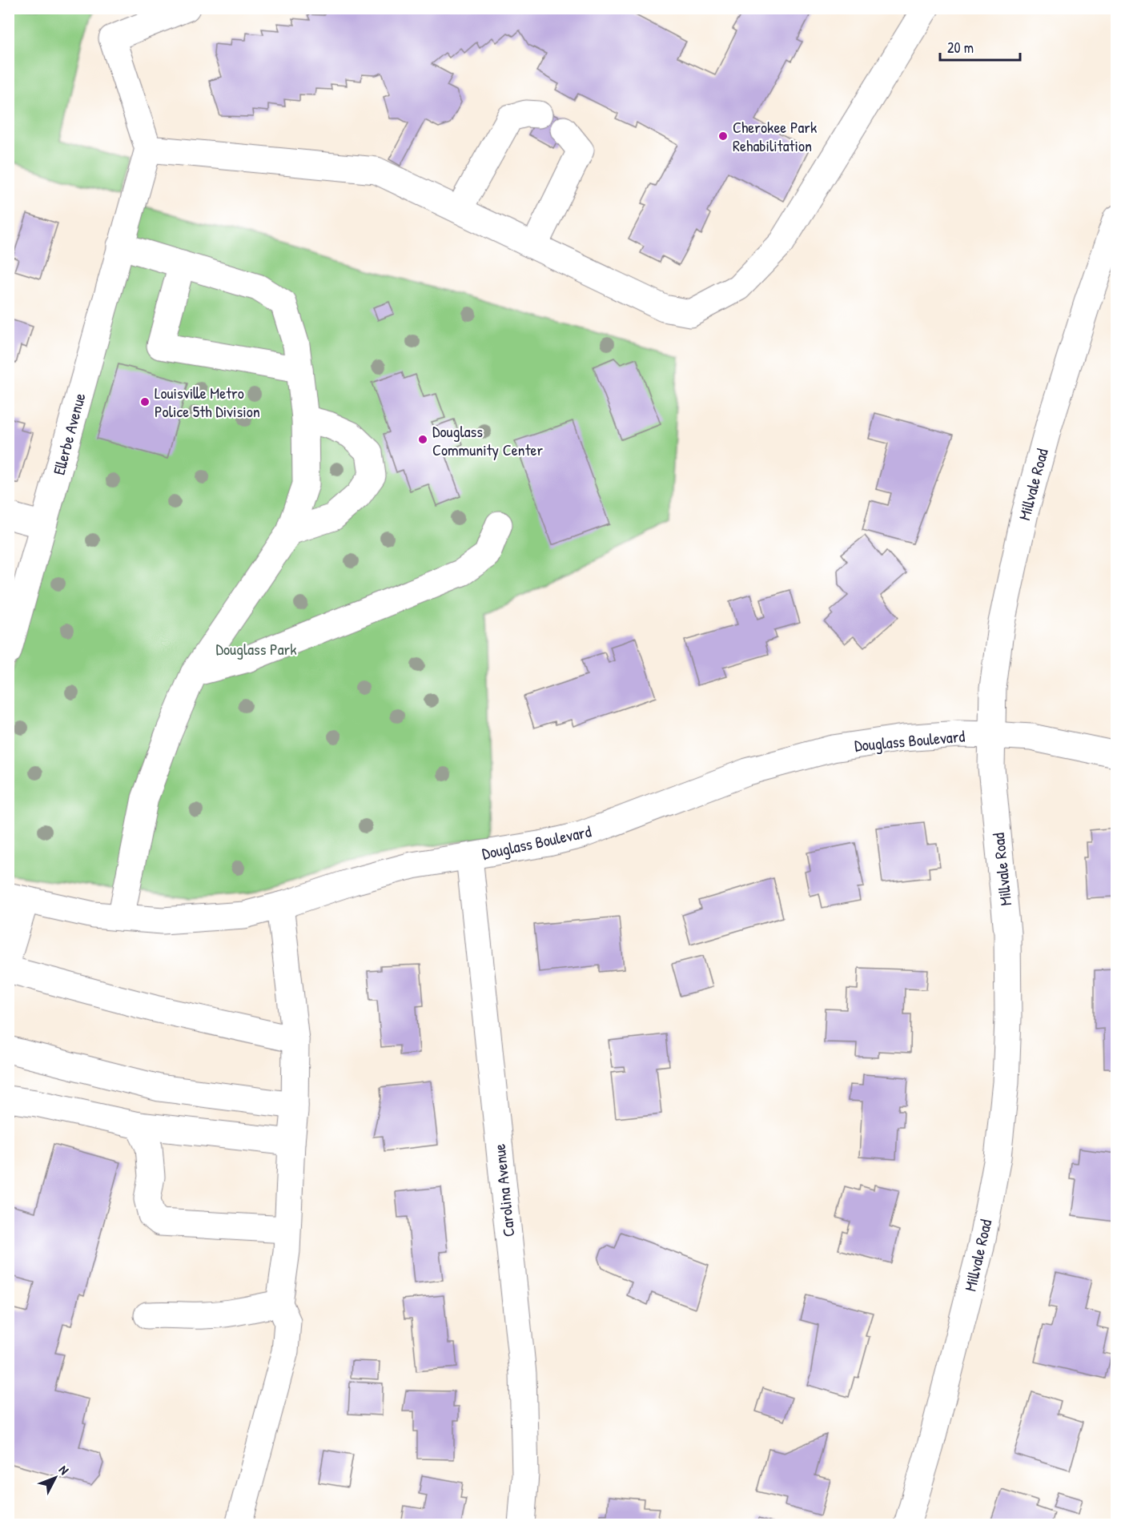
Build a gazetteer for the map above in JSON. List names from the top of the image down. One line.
{"streets":{"street":["Ellerbe Avenue","Millvale Road","Douglass Boulevard","Carolina Avenue"]},"crossings":[["Millvale Road","Douglass Boulevard"],["Douglass Boulevard","Carolina Avenue"]],"parks":["Douglass Park"],"places":["Cherokee Park Rehabilitation","Louisville Metro Police 5th Division","Douglass Community Center"],"scale_bar":"20 m","north":"top right"}
